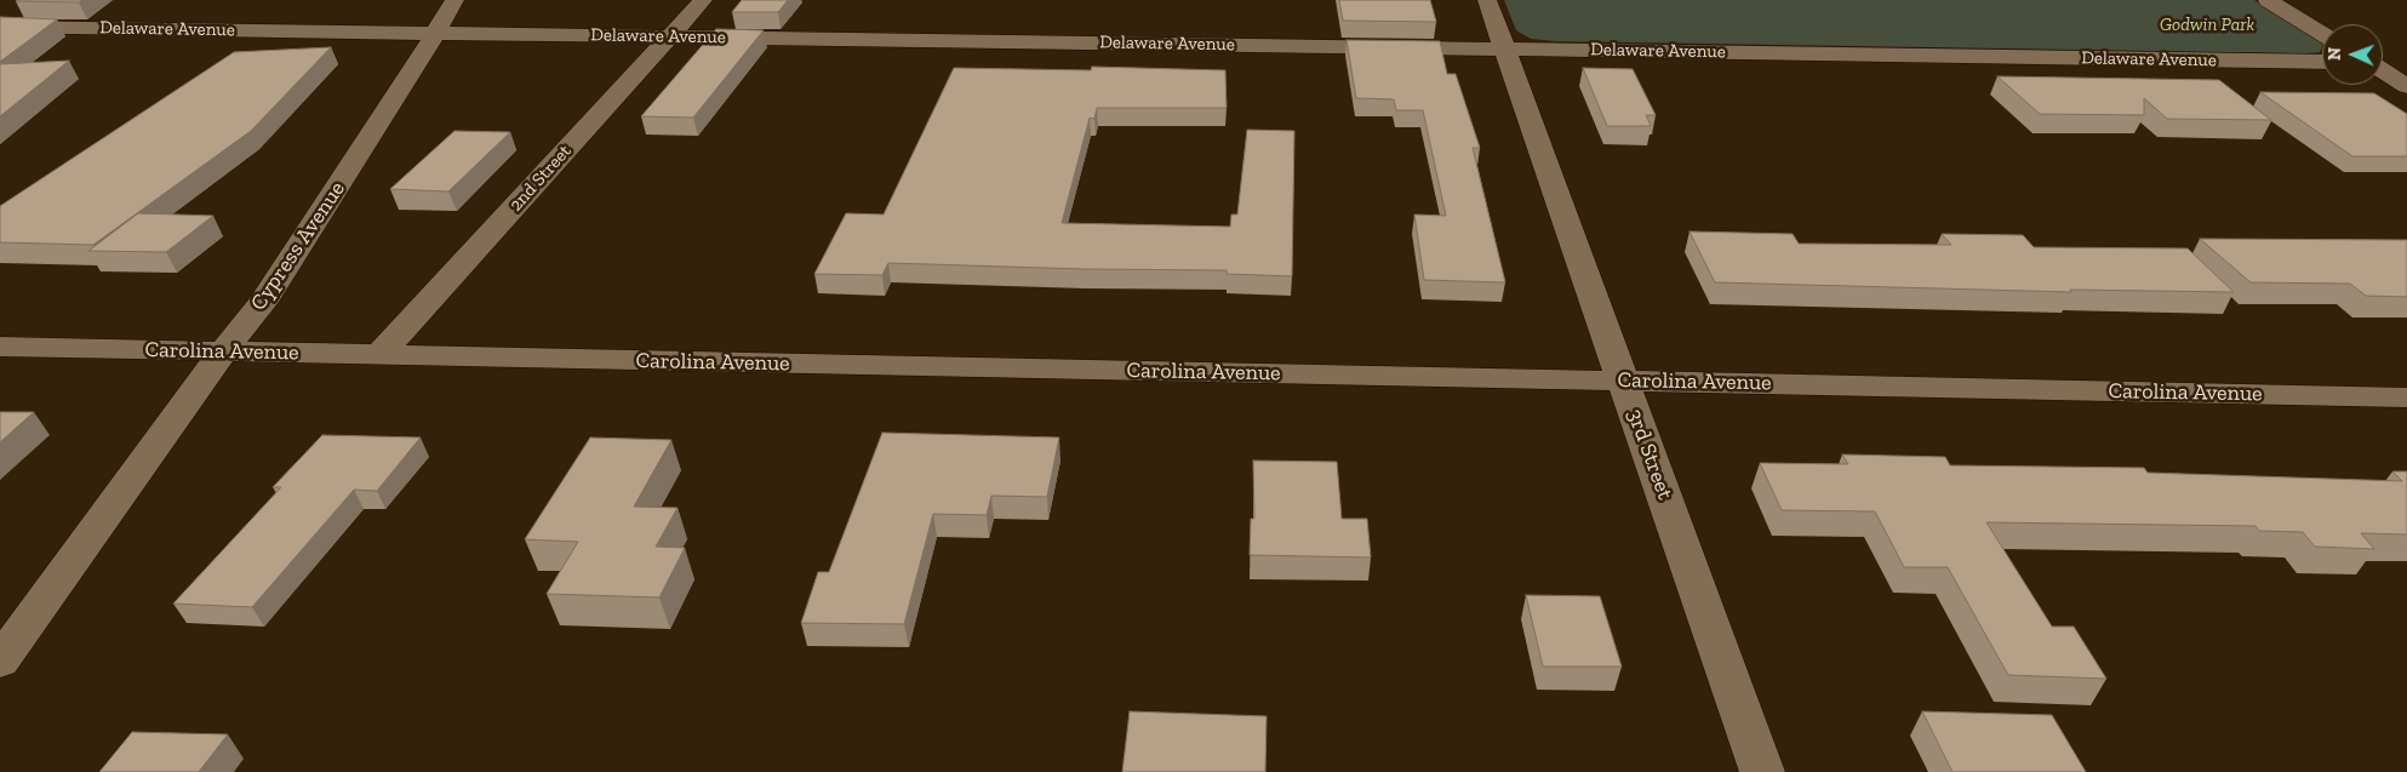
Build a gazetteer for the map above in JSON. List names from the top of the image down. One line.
{"streets":{"street":["Delaware Avenue","2nd Street","Cypress Avenue","Carolina Avenue","3rd Street"]},"crossings":[["Delaware Avenue","2nd Street"],["Delaware Avenue","Cypress Avenue"],["Delaware Avenue","3rd Street"],["2nd Street","Carolina Avenue"],["Cypress Avenue","Carolina Avenue"],["Carolina Avenue","3rd Street"]],"parks":["Godwin Park"],"north":"left"}
